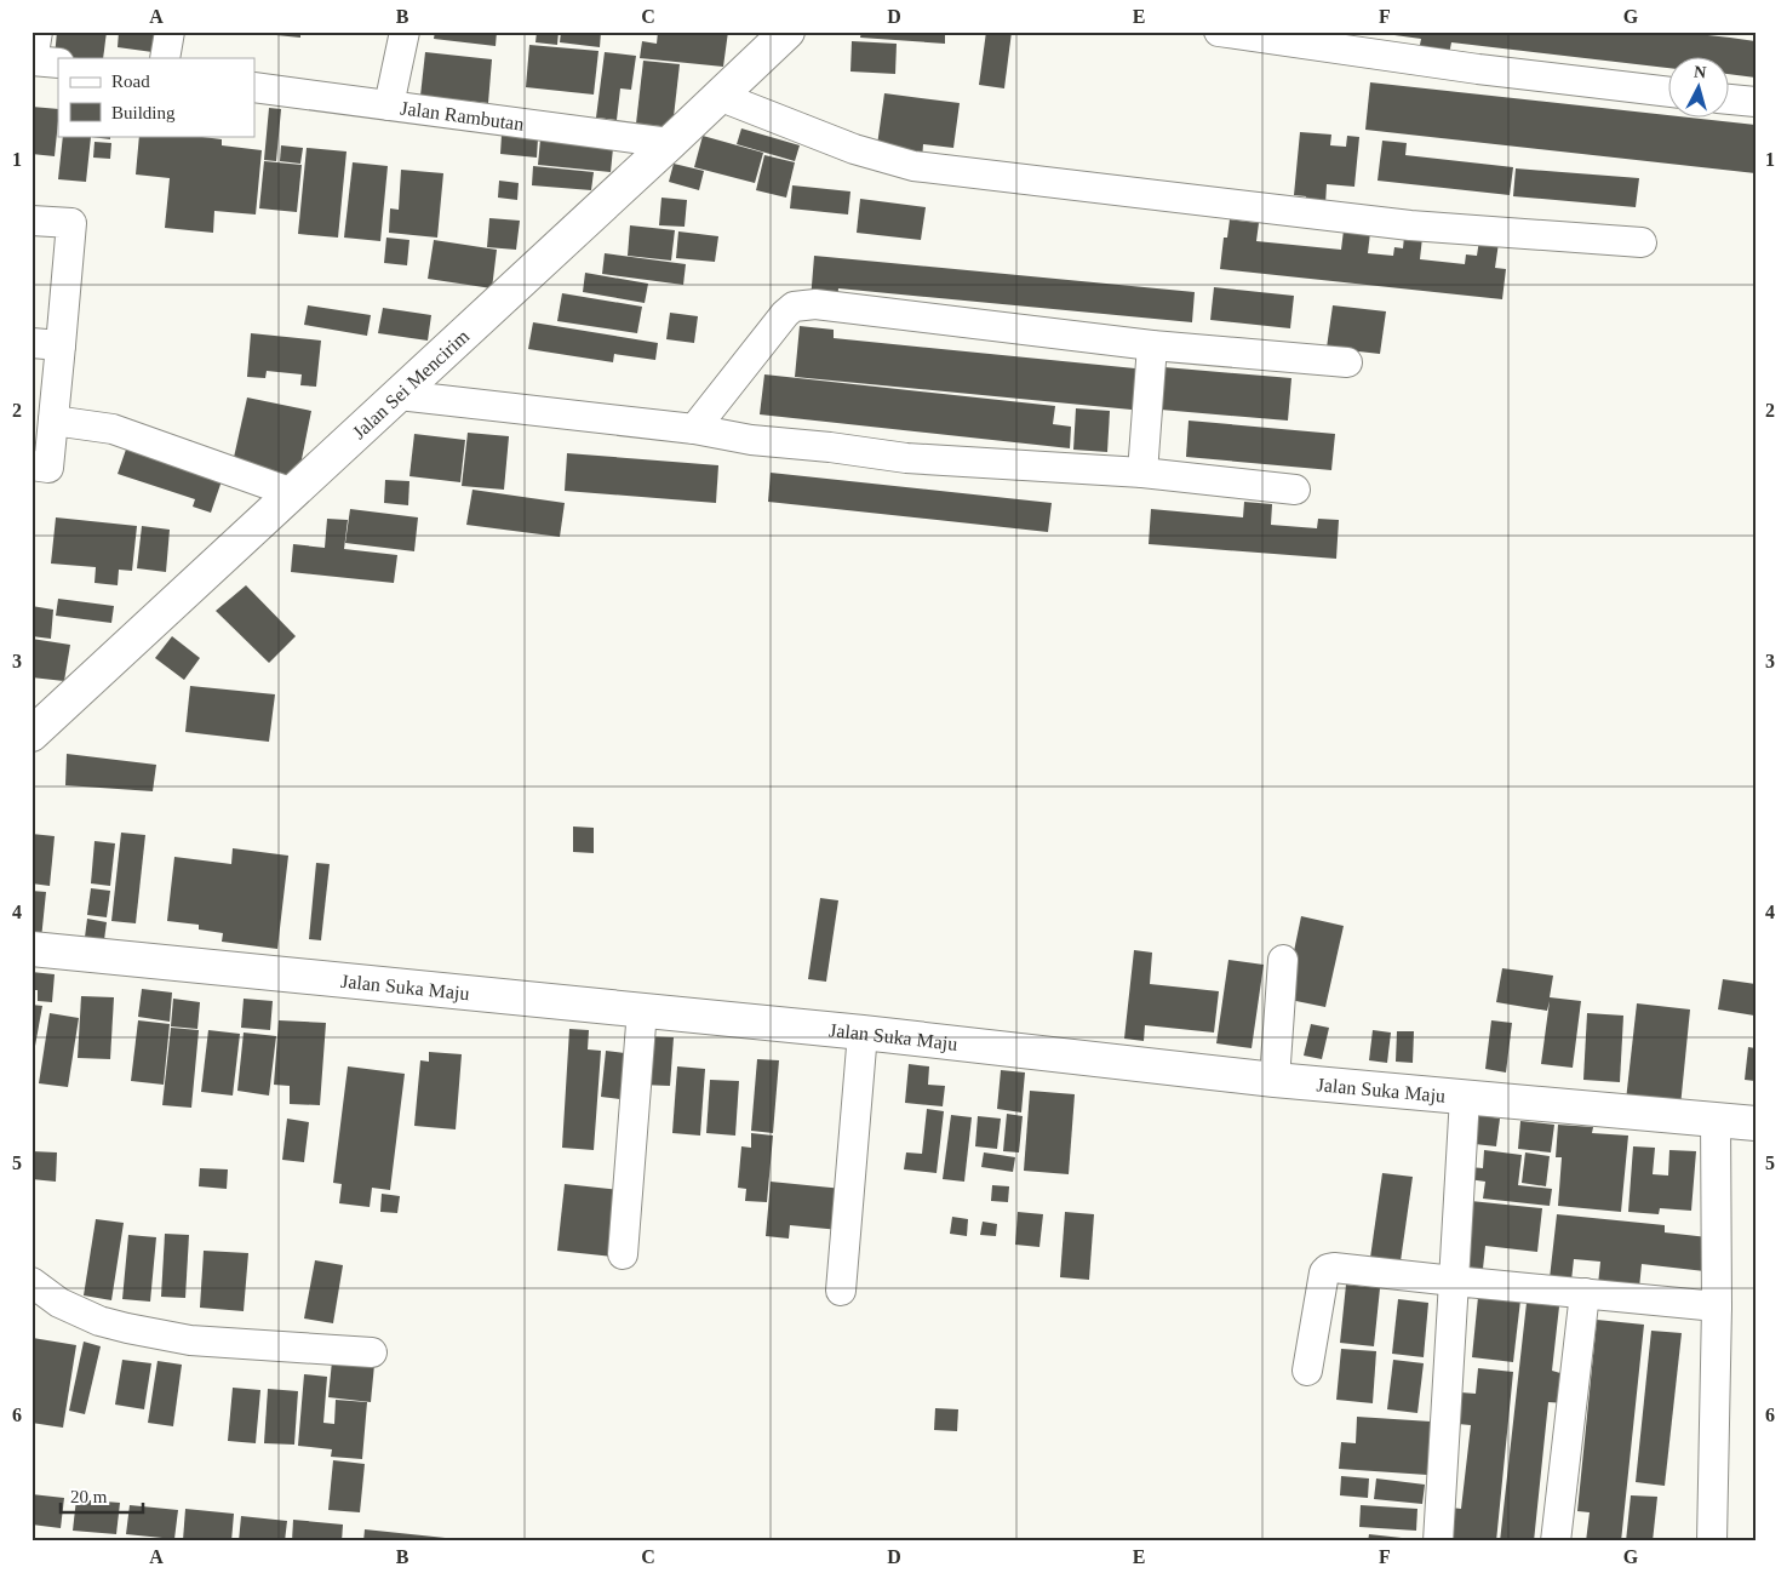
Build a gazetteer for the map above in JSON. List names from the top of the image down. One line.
{"streets":{"street":["Jalan Rambutan","Jalan Sei Mencirim","Jalan Suka Maju"]},"crossings":[["Jalan Rambutan","Jalan Sei Mencirim"]],"legend":["Road","Building"],"scale_bar":"20 m","north":"top","grid":{"columns":["A","B","C","D","E","F","G"],"rows":["1","2","3","4","5","6"]}}
